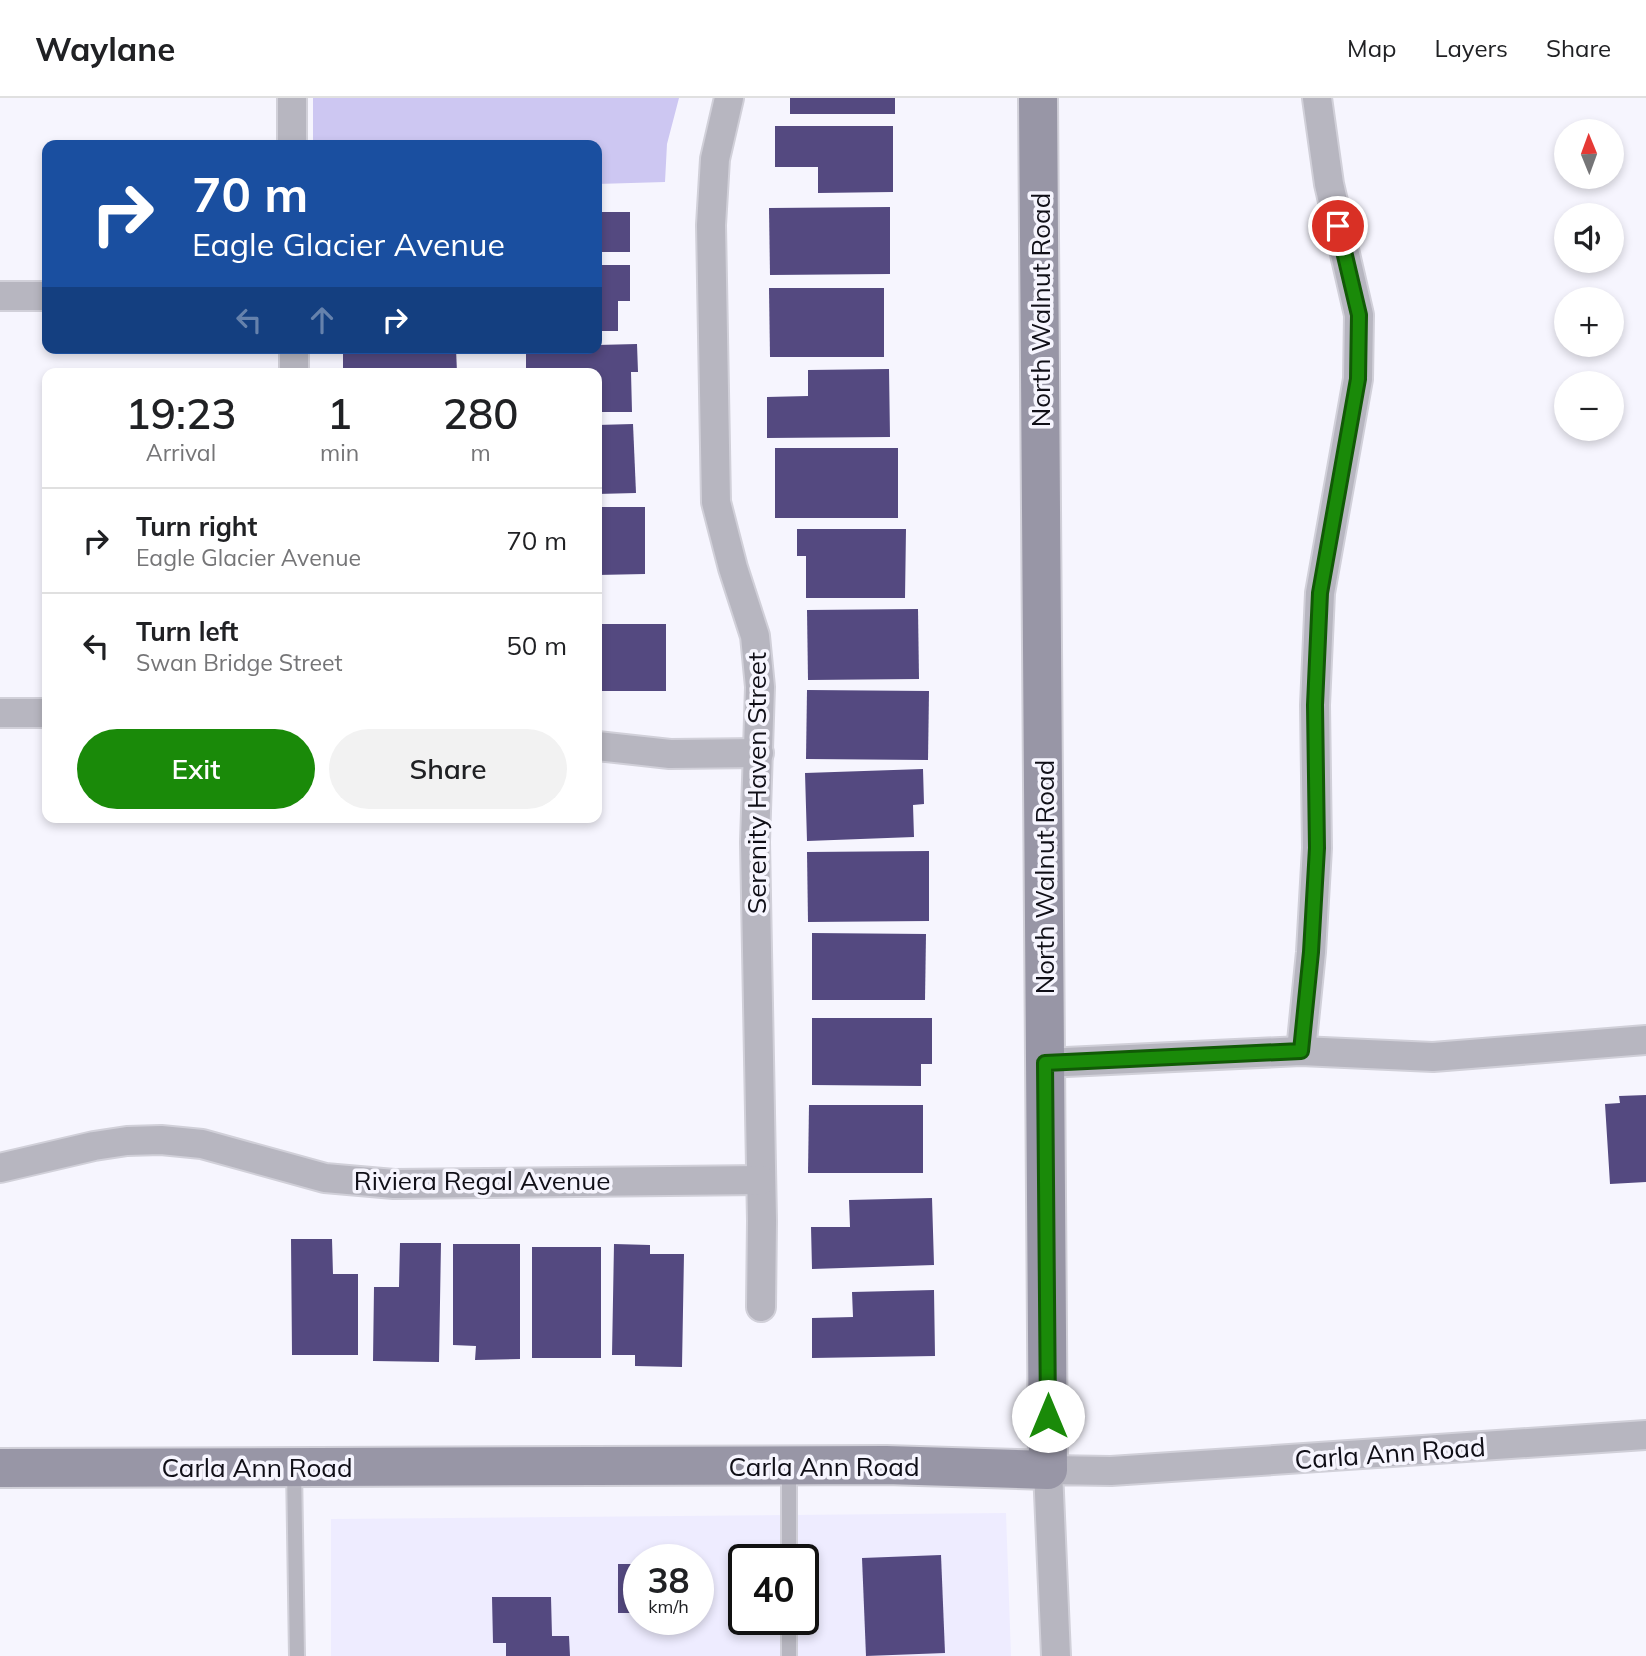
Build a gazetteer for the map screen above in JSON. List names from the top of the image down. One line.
{"streets":{"street":["North Walnut Road","Serenity Haven Street","Riviera Regal Avenue","Carla Ann Road"]},"crossings":[["North Walnut Road","Carla Ann Road"],["Serenity Haven Street","Riviera Regal Avenue"]],"north":"top","page":{"header":"Waylane","nav":["Map","Layers","Share"],"map_buttons":["+","−"],"turn":["70 m","Eagle Glacier Avenue"],"eta":["19:23","Arrival","1","min","280","m"],"list":[{"name":"Turn right","note":"Eagle Glacier Avenue","value":"70 m"},{"name":"Turn left","note":"Swan Bridge Street","value":"50 m"}],"buttons":["Exit","Share"],"speed":"38 km/h","limit":"40"}}
